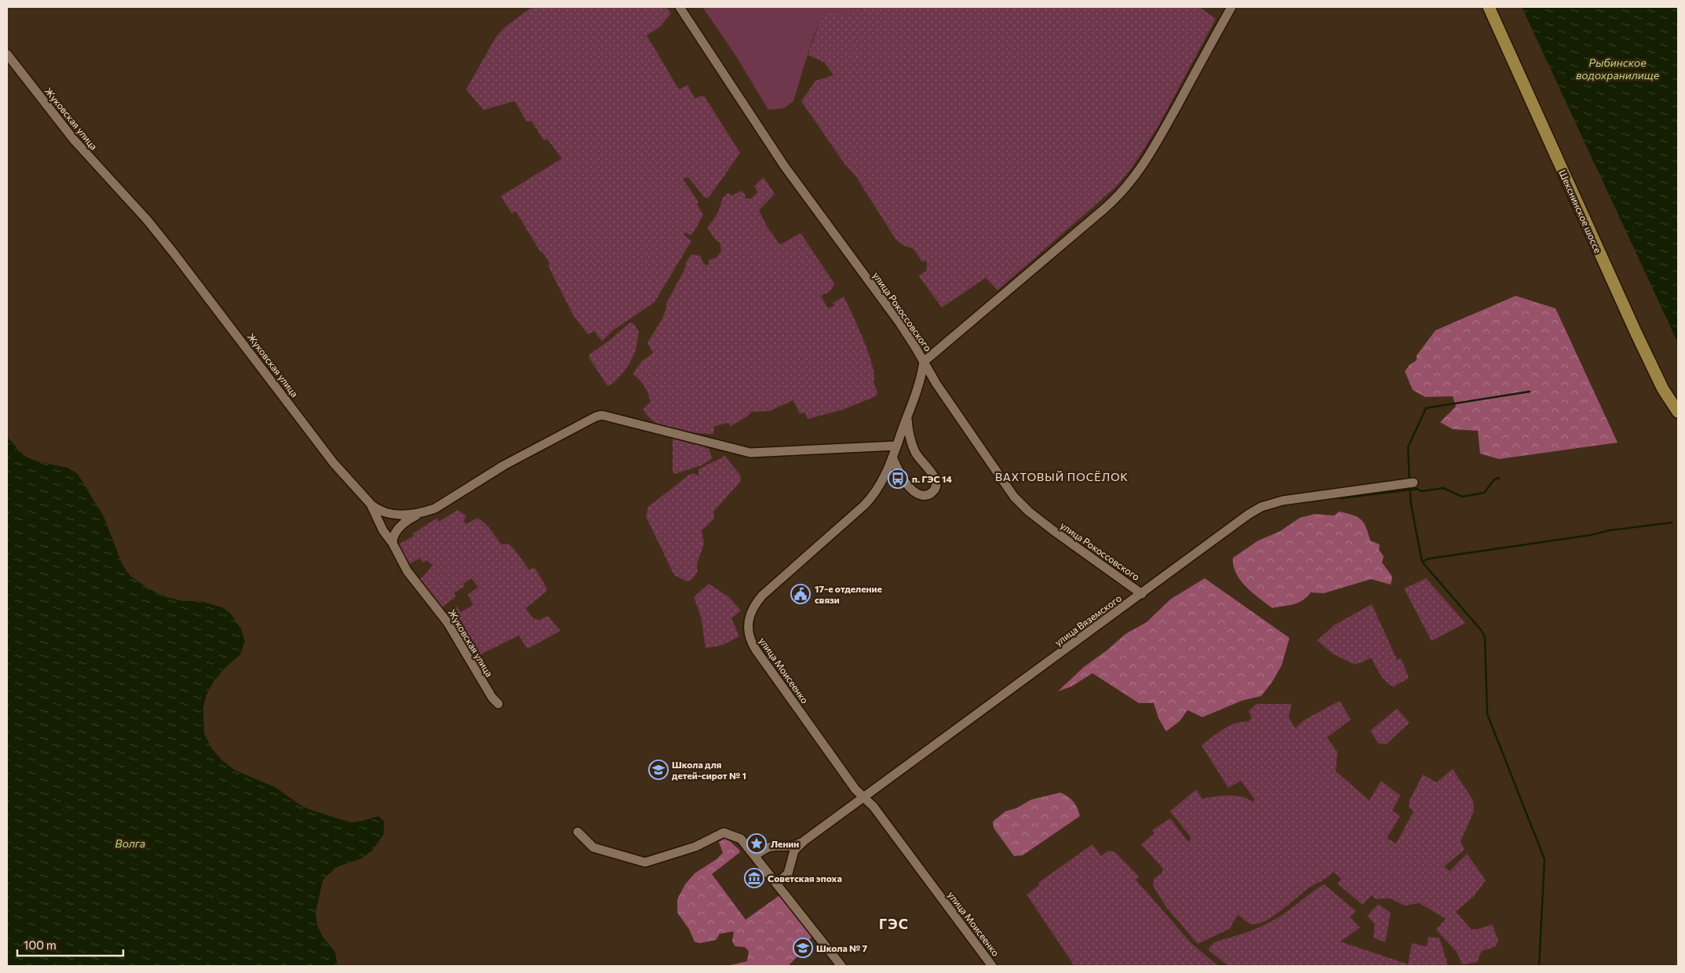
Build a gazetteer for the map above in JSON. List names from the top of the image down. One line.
{"streets":{"main road":["Шекснинское шоссе"],"street":["Жуковская улица","улица Рокоссовского","улица Вяземского","улица Моисеенко"]},"crossings":[["улица Рокоссовского","улица Вяземского"],["улица Рокоссовского","улица Моисеенко"],["улица Вяземского","улица Моисеенко"]],"districts":["ВАХТОВЫЙ ПОСЁЛОК","ГЭС"],"water":["Рыбинское водохранилище","Волга"],"places":{"bus stop":["п. ГЭС 14"],"public building":["17-е отделение связи"],"school or university":["Школа для детей-сирот № 1","Школа № 7"],"place":["Ленин"],"museum":["Советская эпоха"]},"scale_bar":"100 m"}
